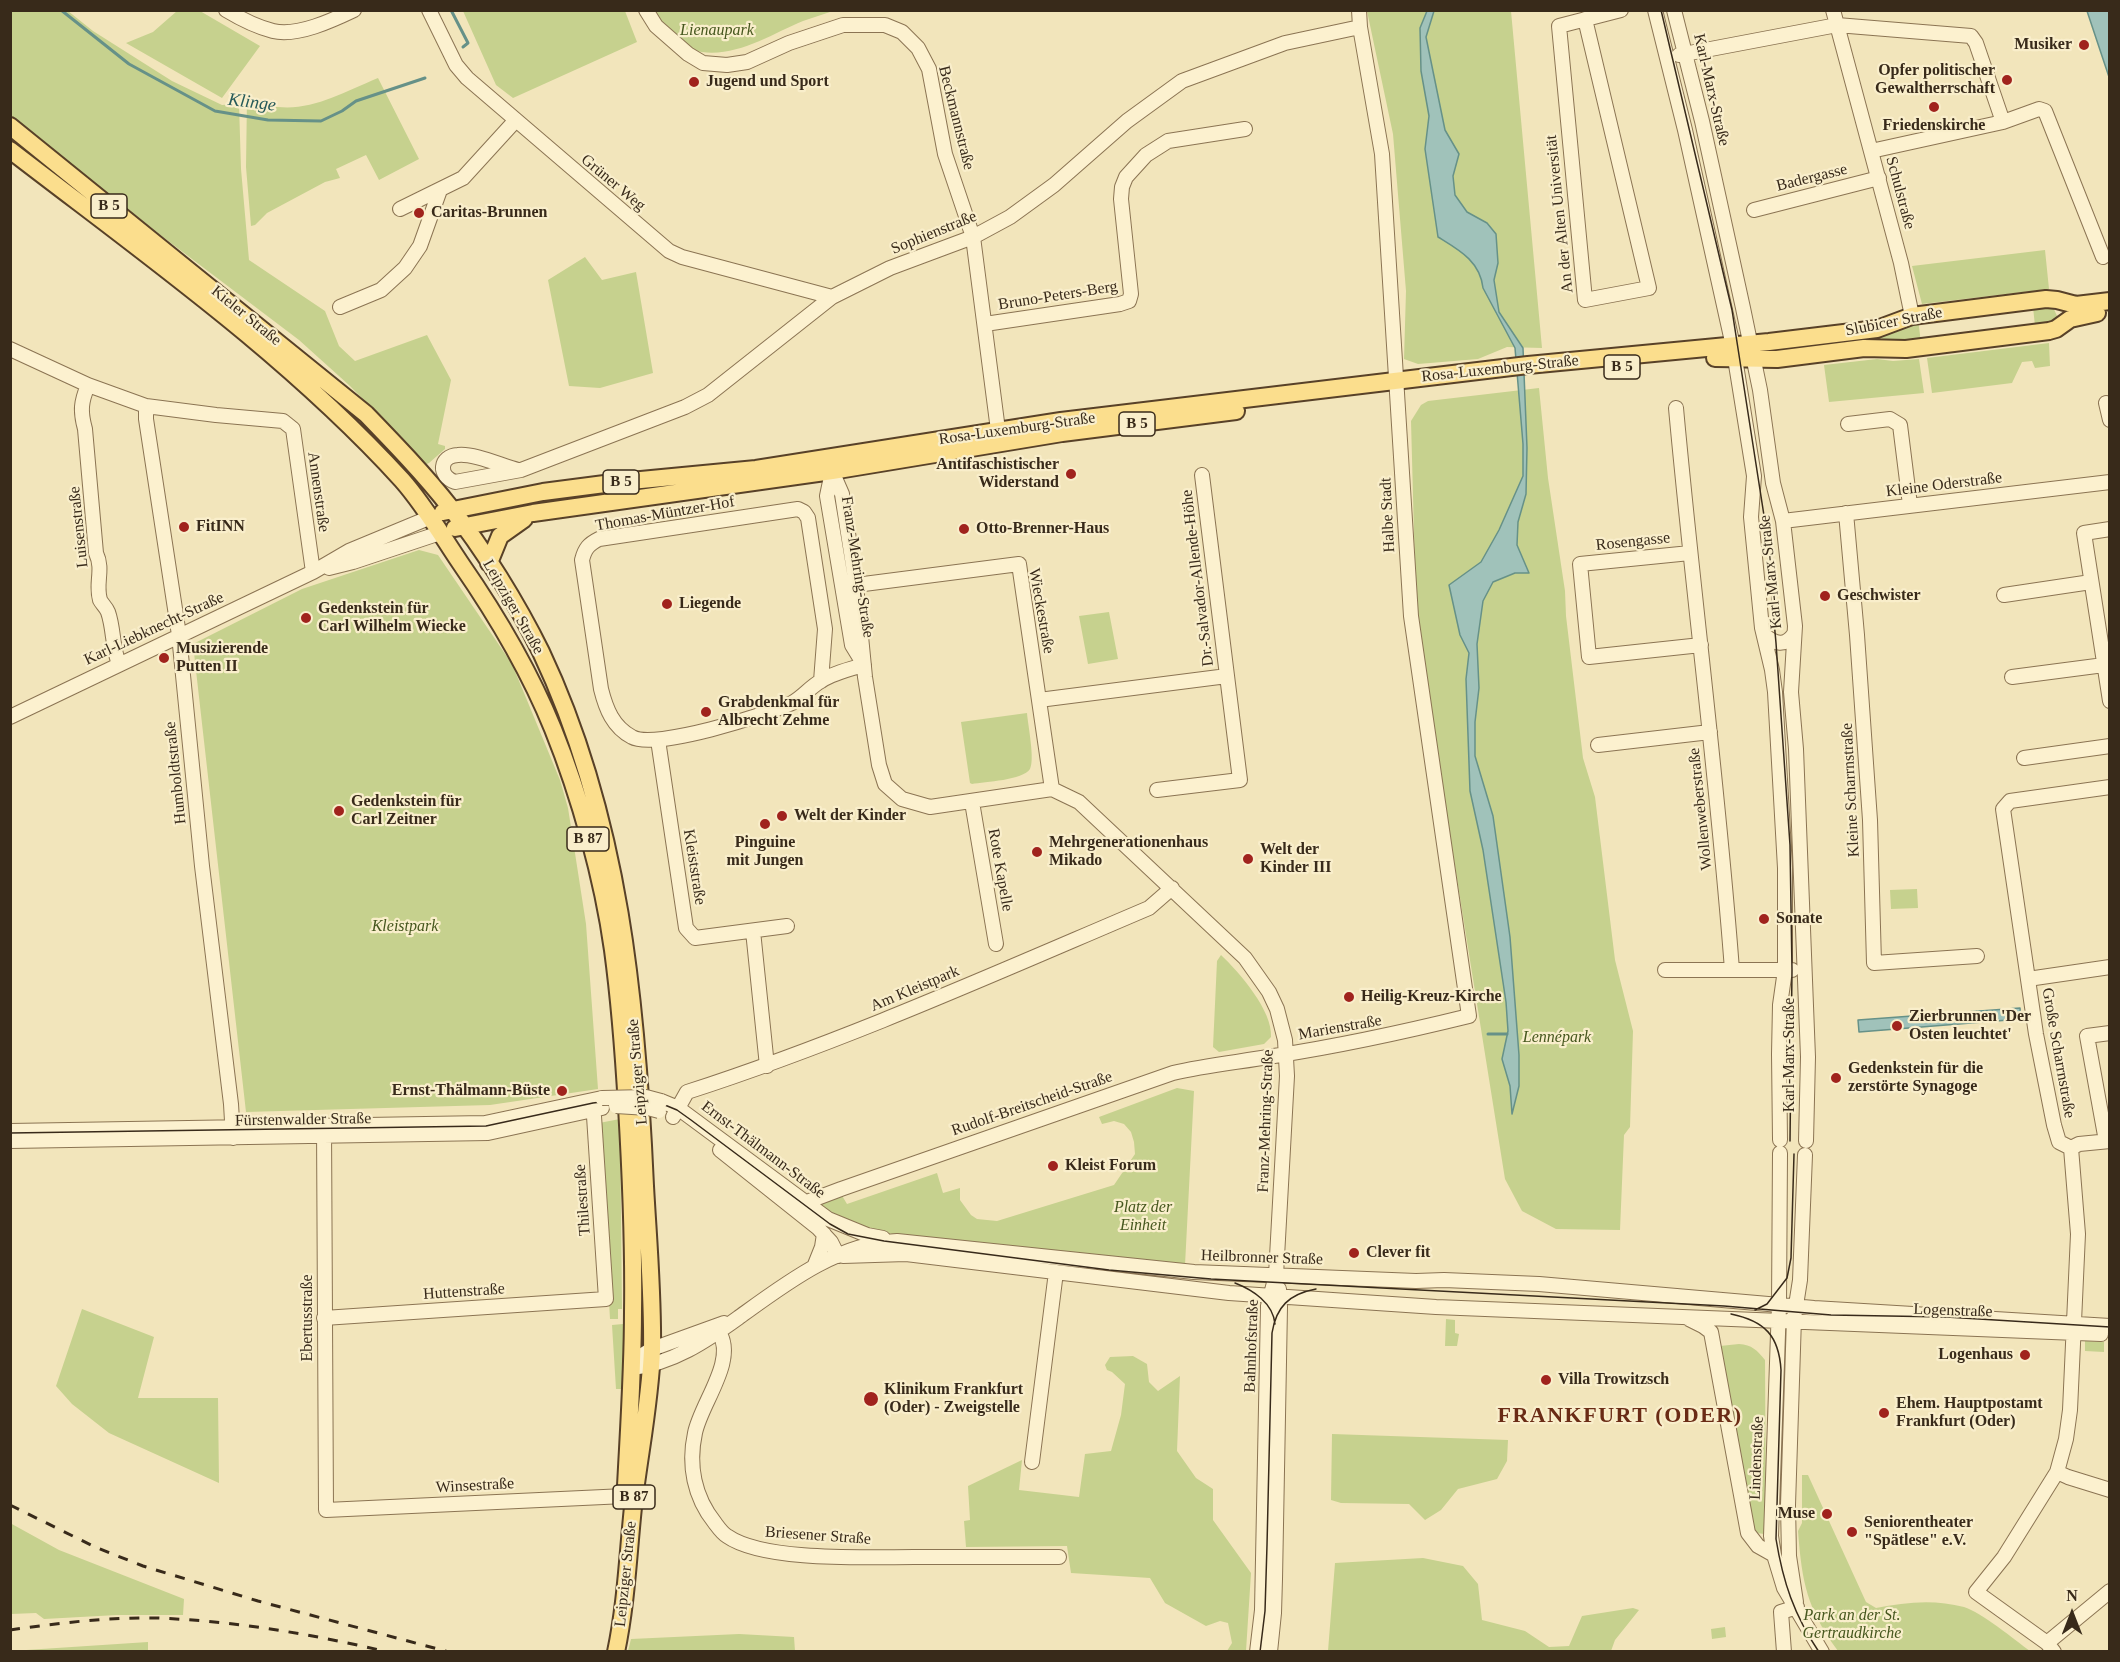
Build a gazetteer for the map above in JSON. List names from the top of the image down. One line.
{"streets":{"main road":["B 5","Kieler Straße","Slubicer Straße","Rosa-Luxemburg-Straße","Leipziger Straße","B 87"],"street":["Karl-Marx-Straße","Beckmannstraße","Badergasse","Grüner Weg","Schulstraße","An der Alten Universität","Sophienstraße","Bruno-Peters-Berg","Kleine Oderstraße","Annenstraße","Thomas-Müntzer-Hof","Halbe Stadt","Luisenstraße","Rosengasse","Franz-Mehring-Straße","Dr.-Salvador-Allende-Höhe","Wieckestraße","Karl-Liebknecht-Straße","Humboldtstraße","Kleine Scharrnstraße","Wollenweberstraße","Kleiststraße","Rote Kapelle","Am Kleistpark","Marienstraße","Große Scharrnstraße","Rudolf-Breitscheid-Straße","Fürstenwalder Straße","Ernst-Thälmann-Straße","Thilestraße","Heilbronner Straße","Huttenstraße","Logenstraße","Ebertusstraße","Bahnhofstraße","Lindenstraße","Winsestraße","Briesener Straße"]},"crossings":[["Karl-Marx-Straße","Slubicer Straße"],["Karl-Marx-Straße","Rosa-Luxemburg-Straße"],["Karl-Marx-Straße","Kleine Oderstraße"],["Karl-Marx-Straße","Heilbronner Straße"],["Karl-Marx-Straße","Logenstraße"],["Karl-Marx-Straße","Lindenstraße"],["Beckmannstraße","Sophienstraße"],["Beckmannstraße","Bruno-Peters-Berg"],["Beckmannstraße","Rosa-Luxemburg-Straße"],["Badergasse","Schulstraße"],["Grüner Weg","Sophienstraße"],["Schulstraße","Slubicer Straße"],["Sophienstraße","Halbe Stadt"],["Kieler Straße","Rosa-Luxemburg-Straße"],["Kieler Straße","Leipziger Straße"],["Kieler Straße","Karl-Liebknecht-Straße"],["Slubicer Straße","Rosa-Luxemburg-Straße"],["Rosa-Luxemburg-Straße","Halbe Stadt"],["Rosa-Luxemburg-Straße","Franz-Mehring-Straße"],["Rosa-Luxemburg-Straße","Leipziger Straße"],["Rosa-Luxemburg-Straße","Karl-Liebknecht-Straße"],["Kleine Oderstraße","Kleine Scharrnstraße"],["Annenstraße","Karl-Liebknecht-Straße"],["Annenstraße","Humboldtstraße"],["Thomas-Müntzer-Hof","Franz-Mehring-Straße"],["Thomas-Müntzer-Hof","Kleiststraße"],["Halbe Stadt","Marienstraße"],["Luisenstraße","Karl-Liebknecht-Straße"],["Rosengasse","Wollenweberstraße"],["Franz-Mehring-Straße","Wieckestraße"],["Franz-Mehring-Straße","Rote Kapelle"],["Franz-Mehring-Straße","Am Kleistpark"],["Franz-Mehring-Straße","Marienstraße"],["Franz-Mehring-Straße","Rudolf-Breitscheid-Straße"],["Franz-Mehring-Straße","Heilbronner Straße"],["Franz-Mehring-Straße","Bahnhofstraße"],["Dr.-Salvador-Allende-Höhe","Wieckestraße"],["Leipziger Straße","Karl-Liebknecht-Straße"],["Leipziger Straße","Heilbronner Straße"],["Leipziger Straße","Winsestraße"],["Karl-Liebknecht-Straße","Humboldtstraße"],["Humboldtstraße","Fürstenwalder Straße"],["Am Kleistpark","Ernst-Thälmann-Straße"],["Marienstraße","Rudolf-Breitscheid-Straße"],["Rudolf-Breitscheid-Straße","Ernst-Thälmann-Straße"],["Fürstenwalder Straße","Ernst-Thälmann-Straße"],["Fürstenwalder Straße","Thilestraße"],["Fürstenwalder Straße","Ebertusstraße"],["Ernst-Thälmann-Straße","Heilbronner Straße"],["Thilestraße","Huttenstraße"],["Heilbronner Straße","Logenstraße"],["Heilbronner Straße","Bahnhofstraße"],["Heilbronner Straße","Lindenstraße"],["Heilbronner Straße","Briesener Straße"],["Huttenstraße","Ebertusstraße"],["Logenstraße","Lindenstraße"],["Ebertusstraße","Winsestraße"]],"districts":["FRANKFURT (ODER)"],"water":["Klinge"],"parks":["Lienaupark","Kleistpark","Lennépark","Platz der Einheit","Park an der St. Gertraudkirche"],"places":["Musiker","Opfer politischer Gewaltherrschaft","Jugend und Sport","Friedenskirche","Caritas-Brunnen","Antifaschistischer Widerstand","FitINN","Otto-Brenner-Haus","Geschwister","Liegende","Gedenkstein für Carl Wilhelm Wiecke","Musizierende Putten II","Grabdenkmal für Albrecht Zehme","Gedenkstein für Carl Zeitner","Welt der Kinder","Pinguine mit Jungen","Mehrgenerationenhaus Mikado","Welt der Kinder III","Sonate","Heilig-Kreuz-Kirche","Zierbrunnen 'Der Osten leuchtet'","Gedenkstein für die zerstörte Synagoge","Ernst-Thälmann-Büste","Kleist Forum","Clever fit","Logenhaus","Villa Trowitzsch","Klinikum Frankfurt (Oder) - Zweigstelle","Ehem. Hauptpostamt Frankfurt (Oder)","Muse","Seniorentheater \"Spätlese\" e.V."],"north":"top"}
